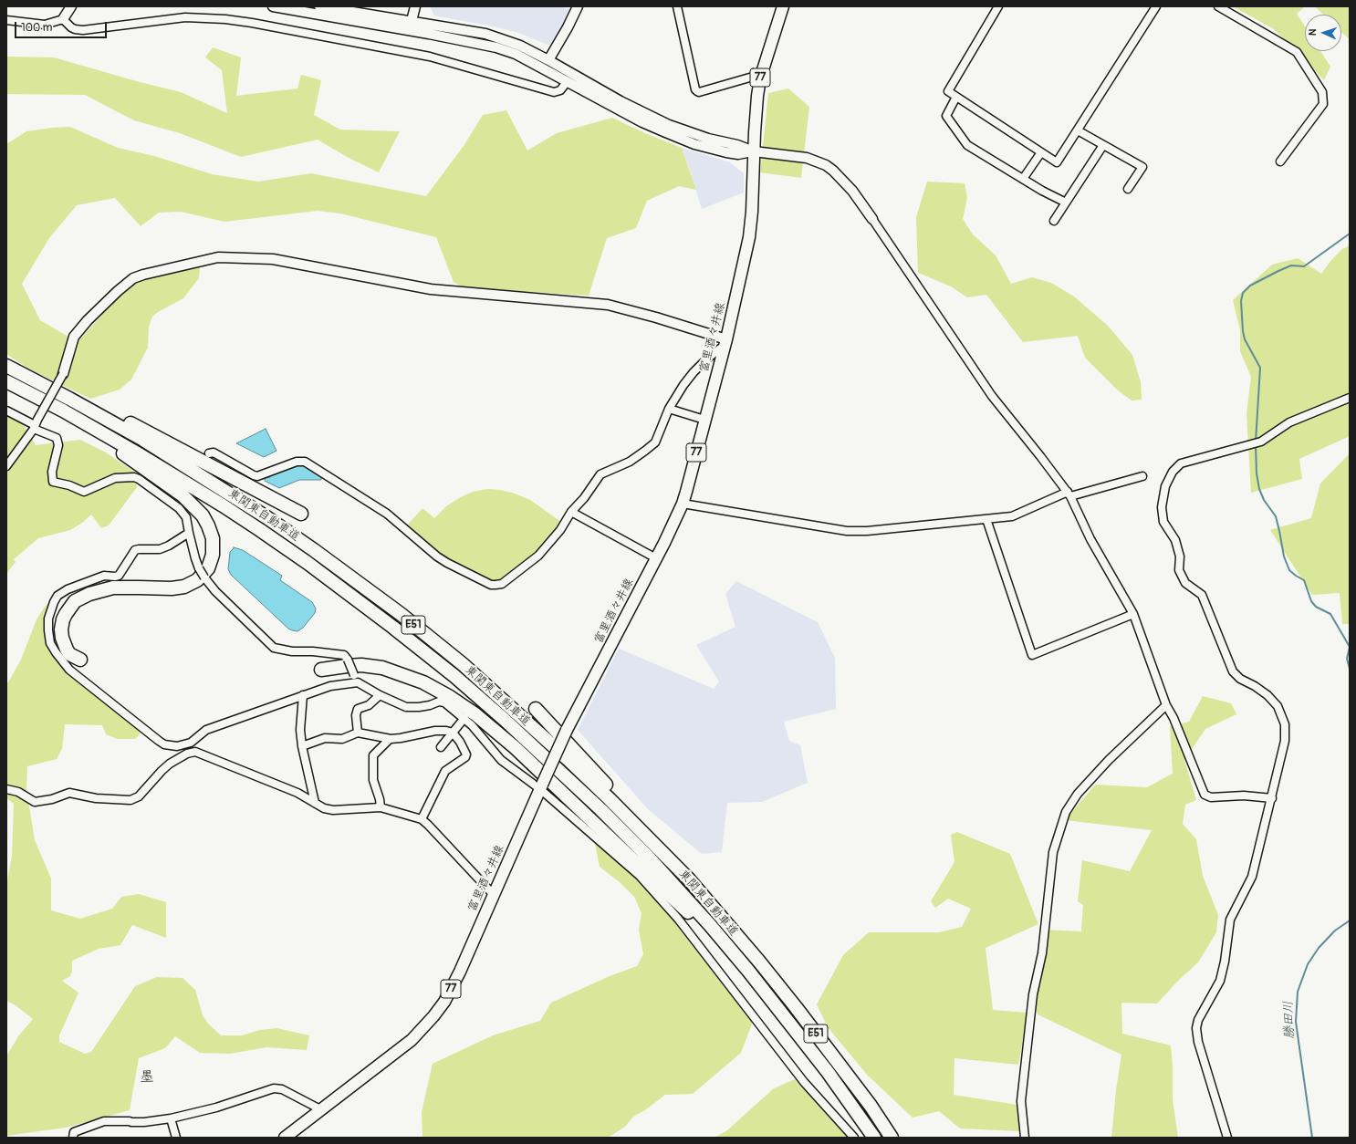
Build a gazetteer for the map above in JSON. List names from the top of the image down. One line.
{"streets":{"highway":["東関東自動車道","E51"],"main road":["77","富里酒々井線"]},"districts":["墨"],"water":["勝田川"],"scale_bar":"100 m","north":"left"}
